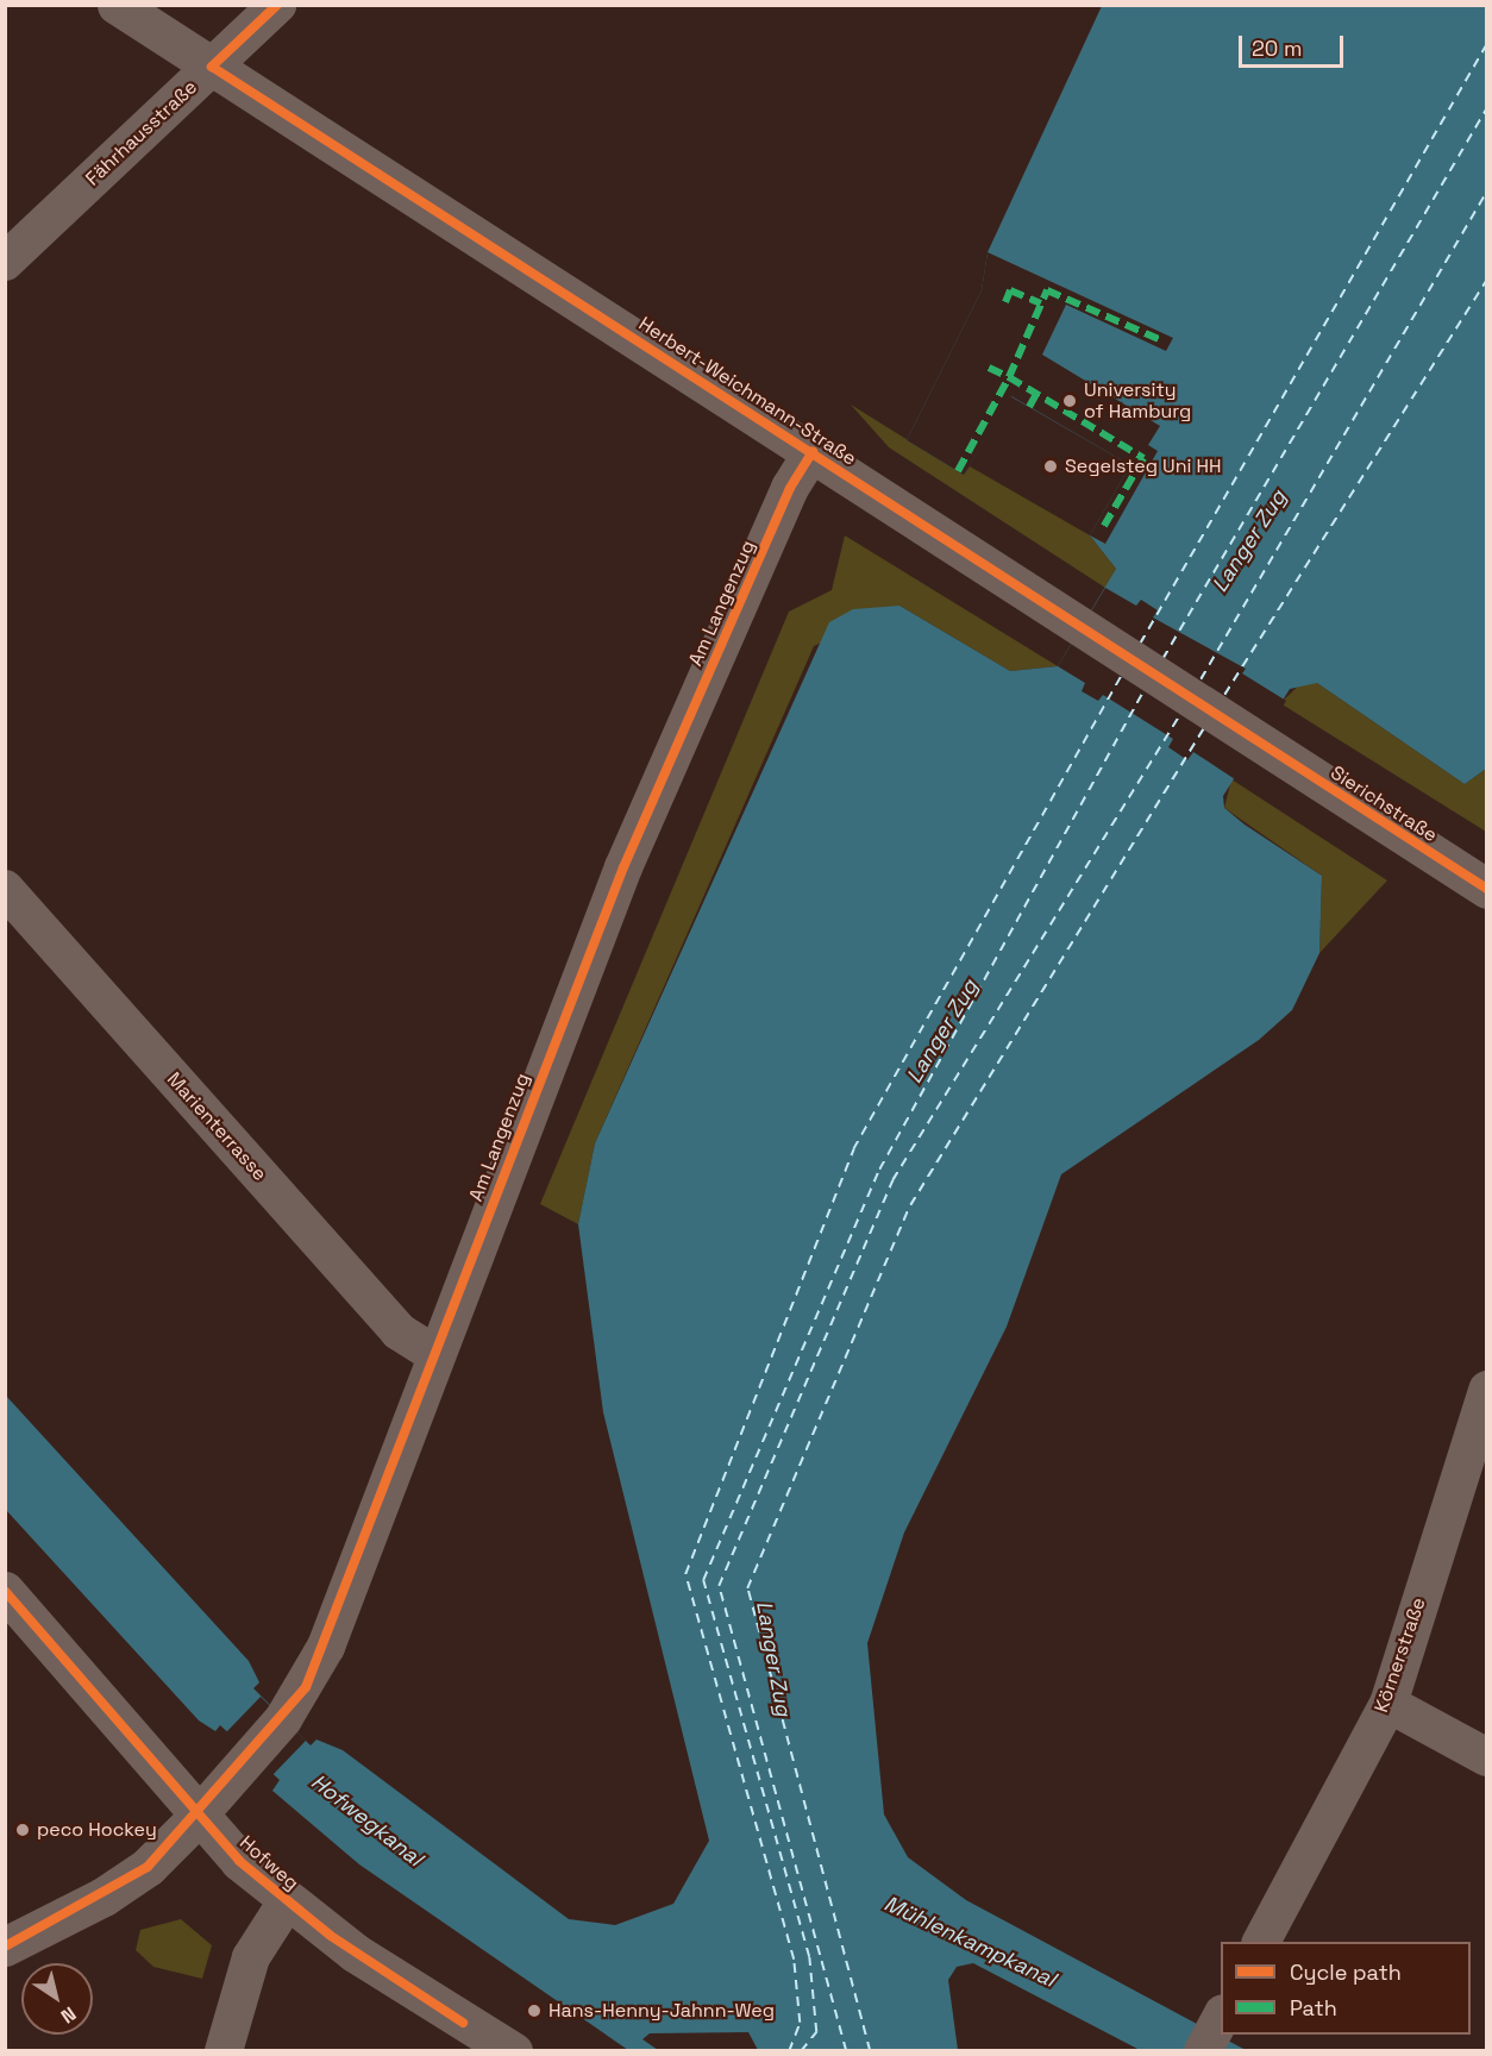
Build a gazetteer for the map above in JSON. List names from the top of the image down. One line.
{"streets":{"main road":["Herbert-Weichmann-Straße","Sierichstraße","Hofweg"],"street":["Fährhausstraße","Am Langenzug","Marienterrasse","Körnerstraße"]},"crossings":[["Fährhausstraße","Herbert-Weichmann-Straße"],["Herbert-Weichmann-Straße","Am Langenzug"],["Herbert-Weichmann-Straße","Sierichstraße"],["Am Langenzug","Marienterrasse"],["Am Langenzug","Hofweg"]],"water":["Langer Zug","Hofwegkanal","Mühlenkampkanal"],"places":["University of Hamburg","Segelsteg Uni HH","peco Hockey","Hans-Henny-Jahnn-Weg"],"legend":["Cycle path","Path"],"scale_bar":"20 m","north":"bottom right"}
